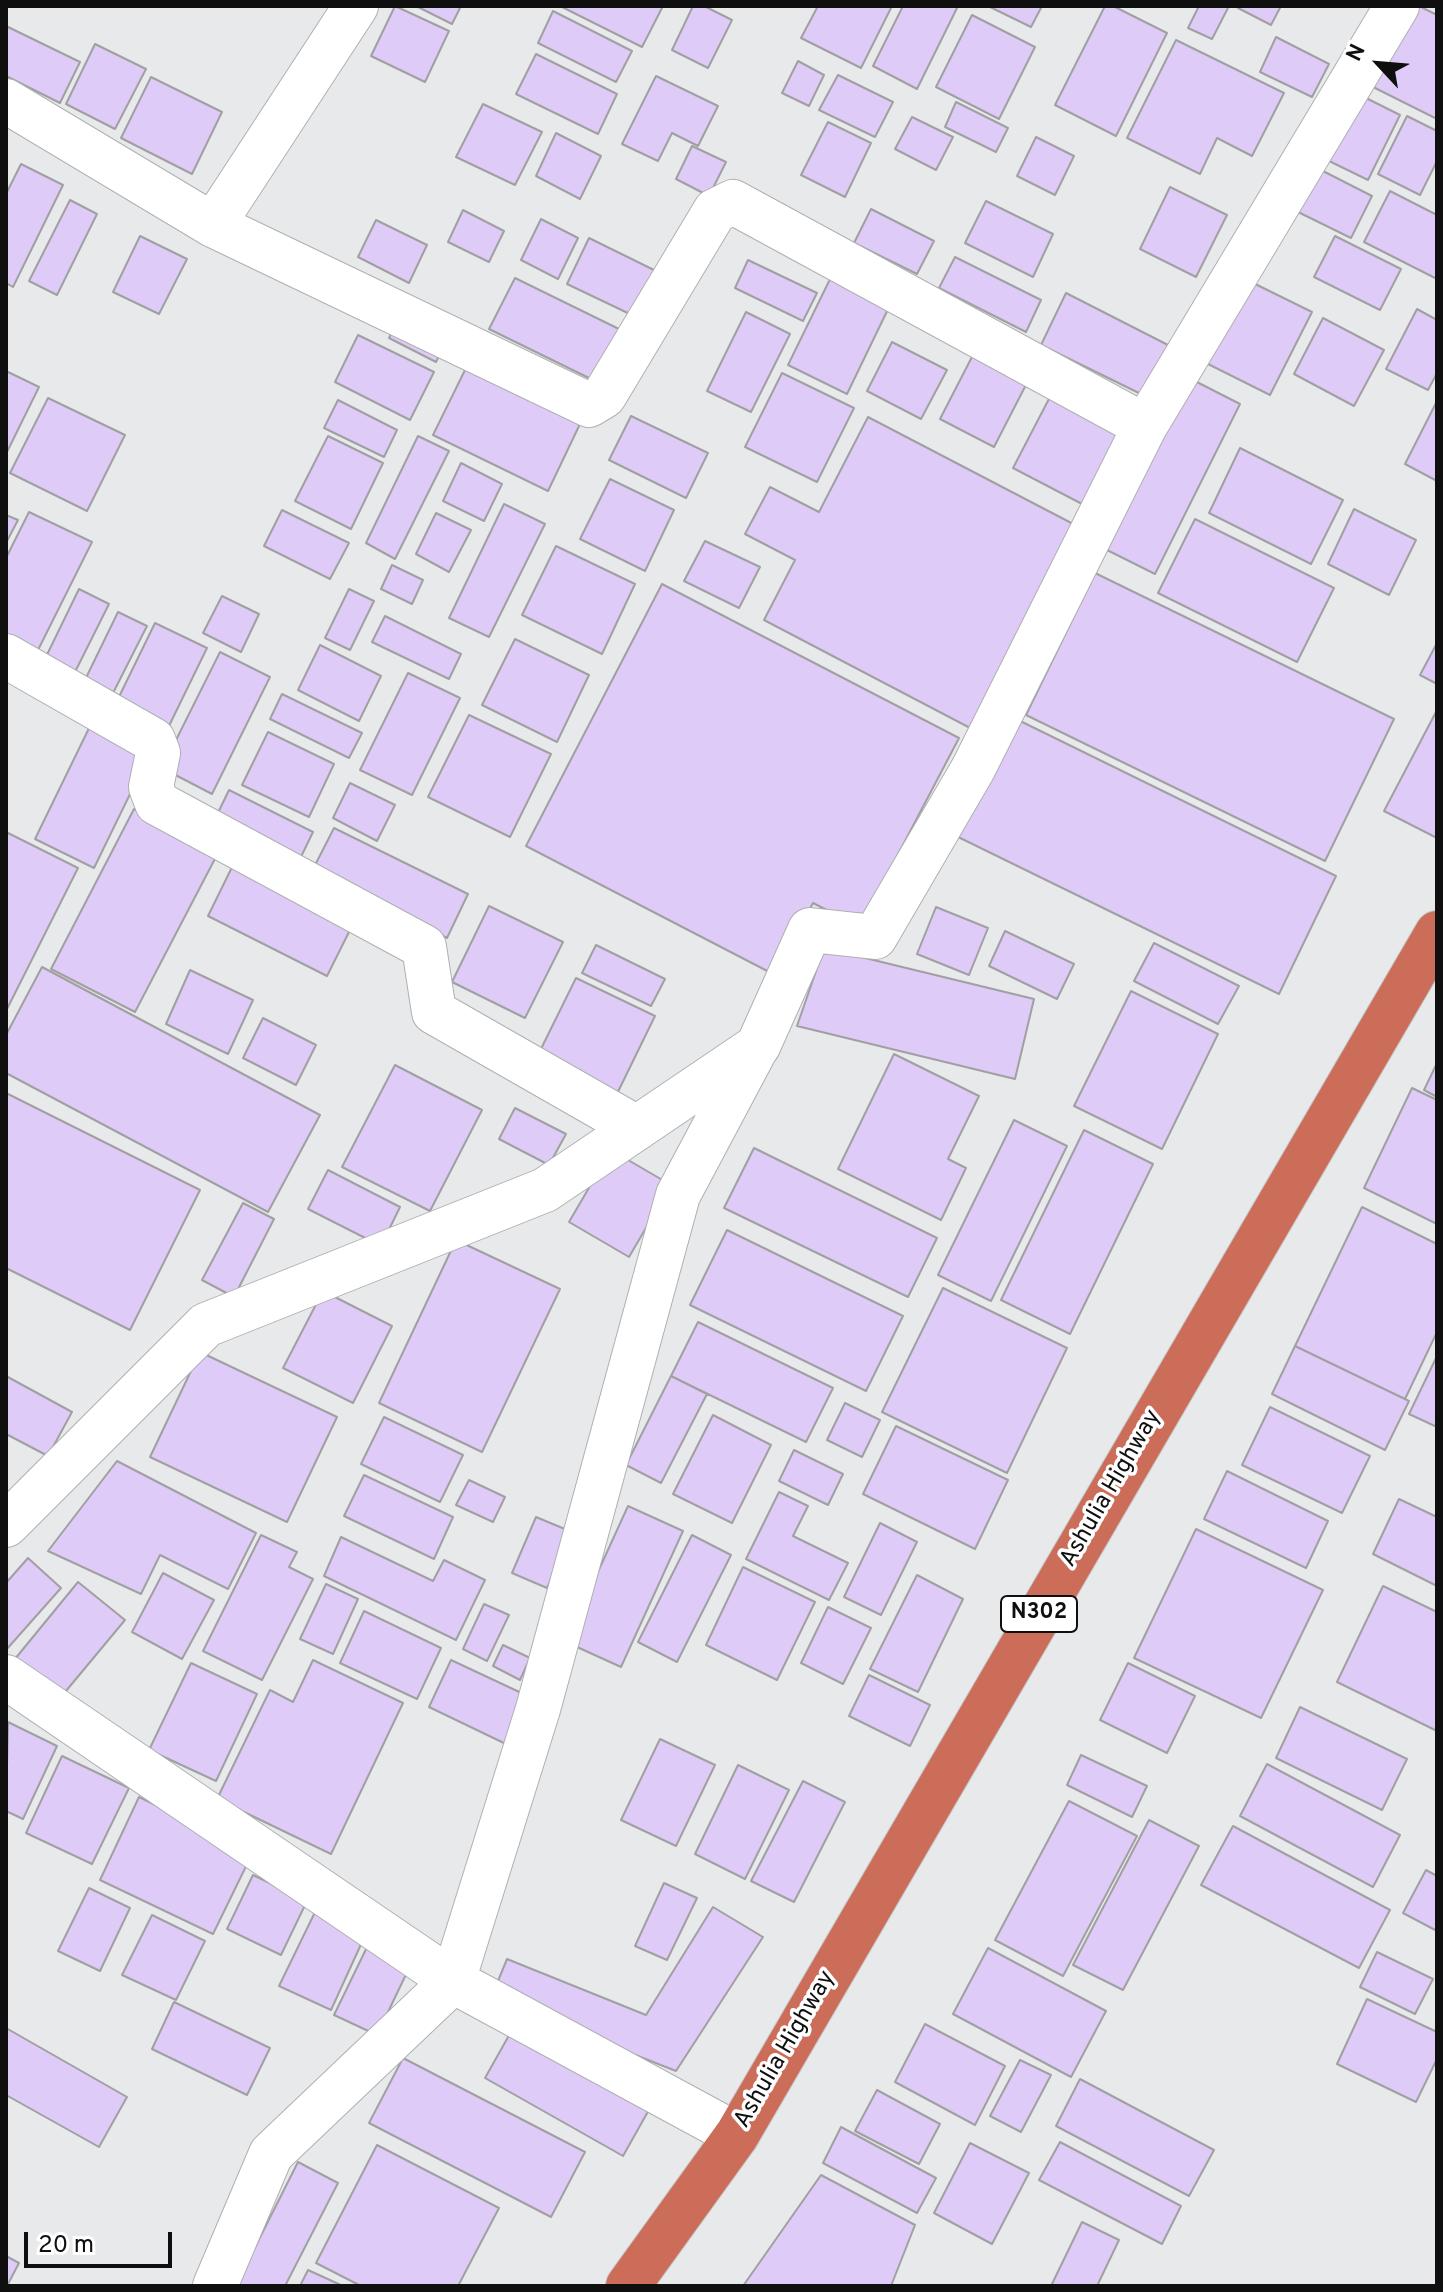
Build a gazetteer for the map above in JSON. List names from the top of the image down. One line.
{"streets":{"highway":["Ashulia Highway","N302"]},"scale_bar":"20 m","north":"top left"}
